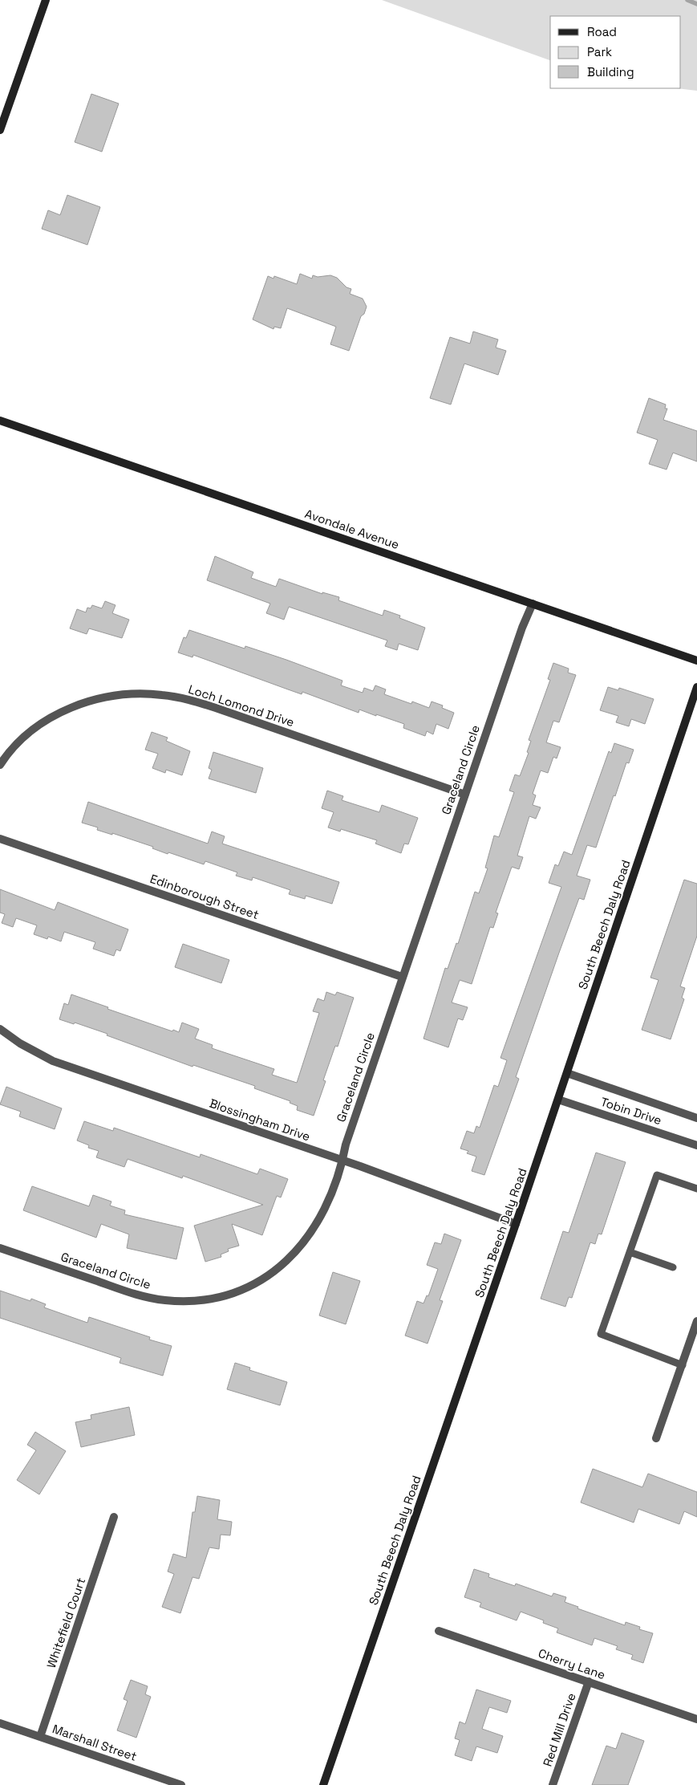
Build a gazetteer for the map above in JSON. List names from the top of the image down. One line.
{"streets":{"street":["Avondale Avenue","Loch Lomond Drive","Graceland Circle","Edinborough Street","South Beech Daly Road","Tobin Drive","Blossingham Drive","Whitefield Court","Cherry Lane","Red Mill Drive","Marshall Street"]},"crossings":[["Avondale Avenue","Graceland Circle"],["Loch Lomond Drive","Graceland Circle"],["Graceland Circle","Edinborough Street"],["Graceland Circle","Blossingham Drive"],["South Beech Daly Road","Tobin Drive"],["South Beech Daly Road","Blossingham Drive"],["Whitefield Court","Marshall Street"],["Cherry Lane","Red Mill Drive"]],"legend":["Road","Park","Building"]}
